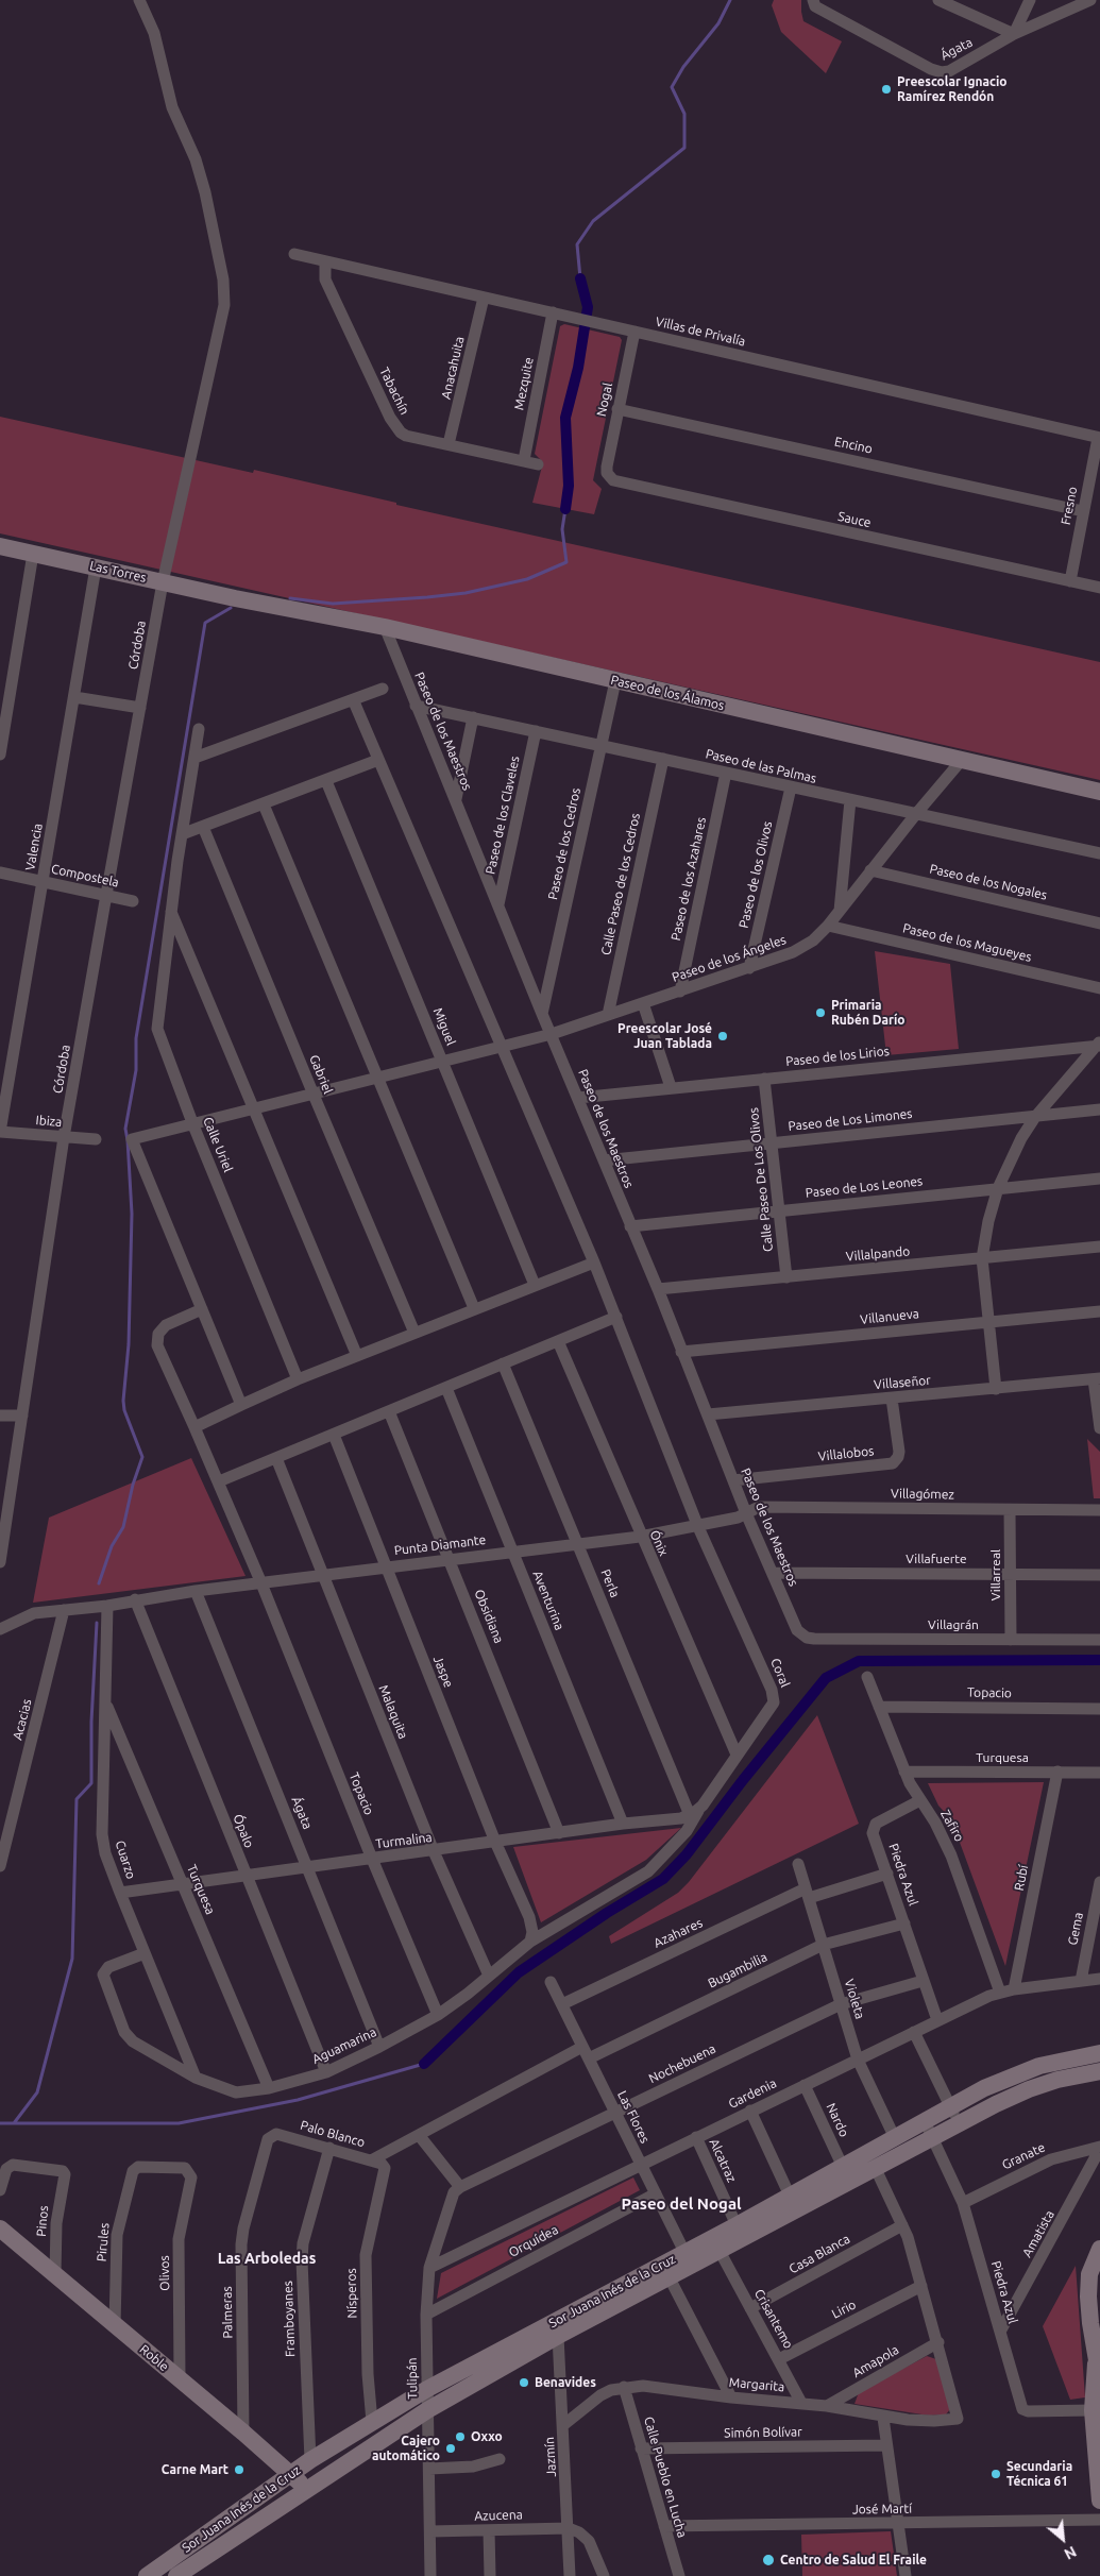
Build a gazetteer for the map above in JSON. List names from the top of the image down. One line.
{"streets":{"main road":["Las Torres","Paseo de los Álamos","Sor Juana Inés de la Cruz","Roble"],"street":["Ágata","Villas de Privalía","Anacahuita","Mezquite","Tabachín","Nogal","Encino","Fresno","Sauce","Córdoba","Paseo de los Maestros","Paseo de las Palmas","Paseo de los Claveles","Paseo de los Cedros","Valencia","Paseo de los Olivos","Compostela","Paseo de los Azahares","Paseo de los Nogales","Calle Paseo de los Cedros","Paseo de los Magueyes","Paseo de los Ángeles","Miguel","Paseo de los Lirios","Gabriel","Paseo de Los Limones","Ibiza","Calle Uriel","Calle Paseo De Los Olivos","Paseo de Los Leones","Villalpando","Villanueva","Villaseñor","Villalobos","Villagómez","Ónix","Punta Diamante","Villafuerte","Villarreal","Perla","Aventurina","Obsidiana","Villagrán","Jaspe","Coral","Topacio","Malaquita","Acacias","Turquesa","Zafiro","Ópalo","Turmalina","Cuarzo","Piedra Azul","Rubí","Gema","Azahares","Bugambilia","Violeta","Aguamarina","Nochebuena","Gardenia","Las Flores","Nardo","Palo Blanco","Granate","Alcatraz","Pinos","Amatista","Orquídea","Pirules","Casa Blanca","Olivos","Nísperos","Lirio","Palmeras","Framboyanes","Crisantemo","Amapola","Tulipán","Margarita","Simón Bolívar","Jazmín","Calle Pueblo en Lucha","José Martí","Azucena"]},"crossings":[["Ágata","Punta Diamante"],["Ágata","Turmalina"],["Ágata","Aguamarina"],["Villas de Privalía","Anacahuita"],["Villas de Privalía","Mezquite"],["Villas de Privalía","Tabachín"],["Villas de Privalía","Nogal"],["Villas de Privalía","Fresno"],["Anacahuita","Tabachín"],["Mezquite","Tabachín"],["Nogal","Encino"],["Nogal","Sauce"],["Encino","Fresno"],["Fresno","Sauce"],["Las Torres","Córdoba"],["Las Torres","Paseo de los Álamos"],["Las Torres","Valencia"],["Córdoba","Compostela"],["Córdoba","Ibiza"],["Paseo de los Álamos","Paseo de los Maestros"],["Paseo de los Álamos","Paseo de los Cedros"],["Paseo de los Álamos","Paseo de los Ángeles"],["Paseo de los Maestros","Paseo de las Palmas"],["Paseo de los Maestros","Paseo de los Claveles"],["Paseo de los Maestros","Paseo de los Cedros"],["Paseo de los Maestros","Paseo de los Ángeles"],["Paseo de los Maestros","Paseo de los Lirios"],["Paseo de los Maestros","Paseo de Los Limones"],["Paseo de los Maestros","Paseo de Los Leones"],["Paseo de los Maestros","Villalpando"],["Paseo de los Maestros","Villanueva"],["Paseo de los Maestros","Villaseñor"],["Paseo de los Maestros","Villalobos"],["Paseo de los Maestros","Villagómez"],["Paseo de los Maestros","Punta Diamante"],["Paseo de los Maestros","Villafuerte"],["Paseo de los Maestros","Villagrán"],["Paseo de las Palmas","Paseo de los Claveles"],["Paseo de las Palmas","Paseo de los Cedros"],["Paseo de las Palmas","Paseo de los Olivos"],["Paseo de las Palmas","Paseo de los Azahares"],["Paseo de las Palmas","Calle Paseo de los Cedros"],["Paseo de las Palmas","Paseo de los Ángeles"],["Valencia","Compostela"],["Valencia","Ibiza"],["Paseo de los Olivos","Paseo de los Ángeles"],["Paseo de los Azahares","Paseo de los Ángeles"],["Paseo de los Nogales","Paseo de los Ángeles"],["Calle Paseo de los Cedros","Paseo de los Ángeles"],["Paseo de los Magueyes","Paseo de los Ángeles"],["Paseo de los Ángeles","Miguel"],["Paseo de los Ángeles","Gabriel"],["Paseo de los Ángeles","Calle Uriel"],["Paseo de los Ángeles","Topacio"],["Paseo de los Lirios","Calle Paseo De Los Olivos"],["Paseo de Los Limones","Calle Paseo De Los Olivos"],["Calle Paseo De Los Olivos","Paseo de Los Leones"],["Calle Paseo De Los Olivos","Villalpando"],["Villaseñor","Villalobos"],["Villagómez","Punta Diamante"],["Villagómez","Villarreal"],["Ónix","Punta Diamante"],["Ónix","Coral"],["Punta Diamante","Perla"],["Punta Diamante","Aventurina"],["Punta Diamante","Obsidiana"],["Punta Diamante","Jaspe"],["Punta Diamante","Coral"],["Punta Diamante","Topacio"],["Punta Diamante","Malaquita"],["Punta Diamante","Acacias"],["Punta Diamante","Ópalo"],["Punta Diamante","Cuarzo"],["Villafuerte","Villarreal"],["Villarreal","Villagrán"],["Perla","Coral"],["Perla","Turmalina"],["Aventurina","Turmalina"],["Obsidiana","Turmalina"],["Jaspe","Turmalina"],["Jaspe","Aguamarina"],["Coral","Turmalina"],["Coral","Aguamarina"],["Topacio","Zafiro"],["Topacio","Turmalina"],["Topacio","Aguamarina"],["Malaquita","Turmalina"],["Malaquita","Aguamarina"],["Turquesa","Zafiro"],["Turquesa","Turmalina"],["Turquesa","Cuarzo"],["Turquesa","Rubí"],["Turquesa","Aguamarina"],["Zafiro","Piedra Azul"],["Zafiro","Gardenia"],["Ópalo","Turmalina"],["Ópalo","Aguamarina"],["Turmalina","Cuarzo"],["Cuarzo","Aguamarina"],["Piedra Azul","Azahares"],["Piedra Azul","Bugambilia"],["Piedra Azul","Nochebuena"],["Piedra Azul","Gardenia"],["Piedra Azul","Granate"],["Piedra Azul","Amatista"],["Piedra Azul","Sor Juana Inés de la Cruz"],["Rubí","Gardenia"],["Gema","Gardenia"],["Azahares","Violeta"],["Azahares","Las Flores"],["Bugambilia","Violeta"],["Bugambilia","Las Flores"],["Violeta","Nochebuena"],["Violeta","Gardenia"],["Violeta","Sor Juana Inés de la Cruz"],["Nochebuena","Las Flores"],["Nochebuena","Tulipán"],["Gardenia","Las Flores"],["Gardenia","Nardo"],["Gardenia","Alcatraz"],["Gardenia","Tulipán"],["Las Flores","Orquídea"],["Las Flores","Sor Juana Inés de la Cruz"],["Nardo","Sor Juana Inés de la Cruz"],["Palo Blanco","Nísperos"],["Palo Blanco","Palmeras"],["Palo Blanco","Framboyanes"],["Granate","Amatista"],["Alcatraz","Sor Juana Inés de la Cruz"],["Pinos","Roble"],["Orquídea","Tulipán"],["Pirules","Olivos"],["Pirules","Roble"],["Casa Blanca","Crisantemo"],["Olivos","Roble"],["Sor Juana Inés de la Cruz","Nísperos"],["Sor Juana Inés de la Cruz","Framboyanes"],["Sor Juana Inés de la Cruz","Crisantemo"],["Sor Juana Inés de la Cruz","Roble"],["Sor Juana Inés de la Cruz","Tulipán"],["Sor Juana Inés de la Cruz","Jazmín"],["Lirio","Crisantemo"],["Palmeras","Roble"],["Crisantemo","Margarita"],["Amapola","Margarita"],["Tulipán","Azucena"],["Margarita","Jazmín"],["Margarita","Calle Pueblo en Lucha"],["Simón Bolívar","Calle Pueblo en Lucha"],["Jazmín","Azucena"],["Calle Pueblo en Lucha","José Martí"]],"districts":["Paseo del Nogal","Las Arboledas"],"places":["Preescolar Ignacio Ramírez Rendón","Primaria Rubén Darío","Preescolar José Juan Tablada","Benavides","Oxxo","Cajero automático","Carne Mart","Secundaria Técnica 61","Centro de Salud El Fraile"],"north":"bottom right"}
